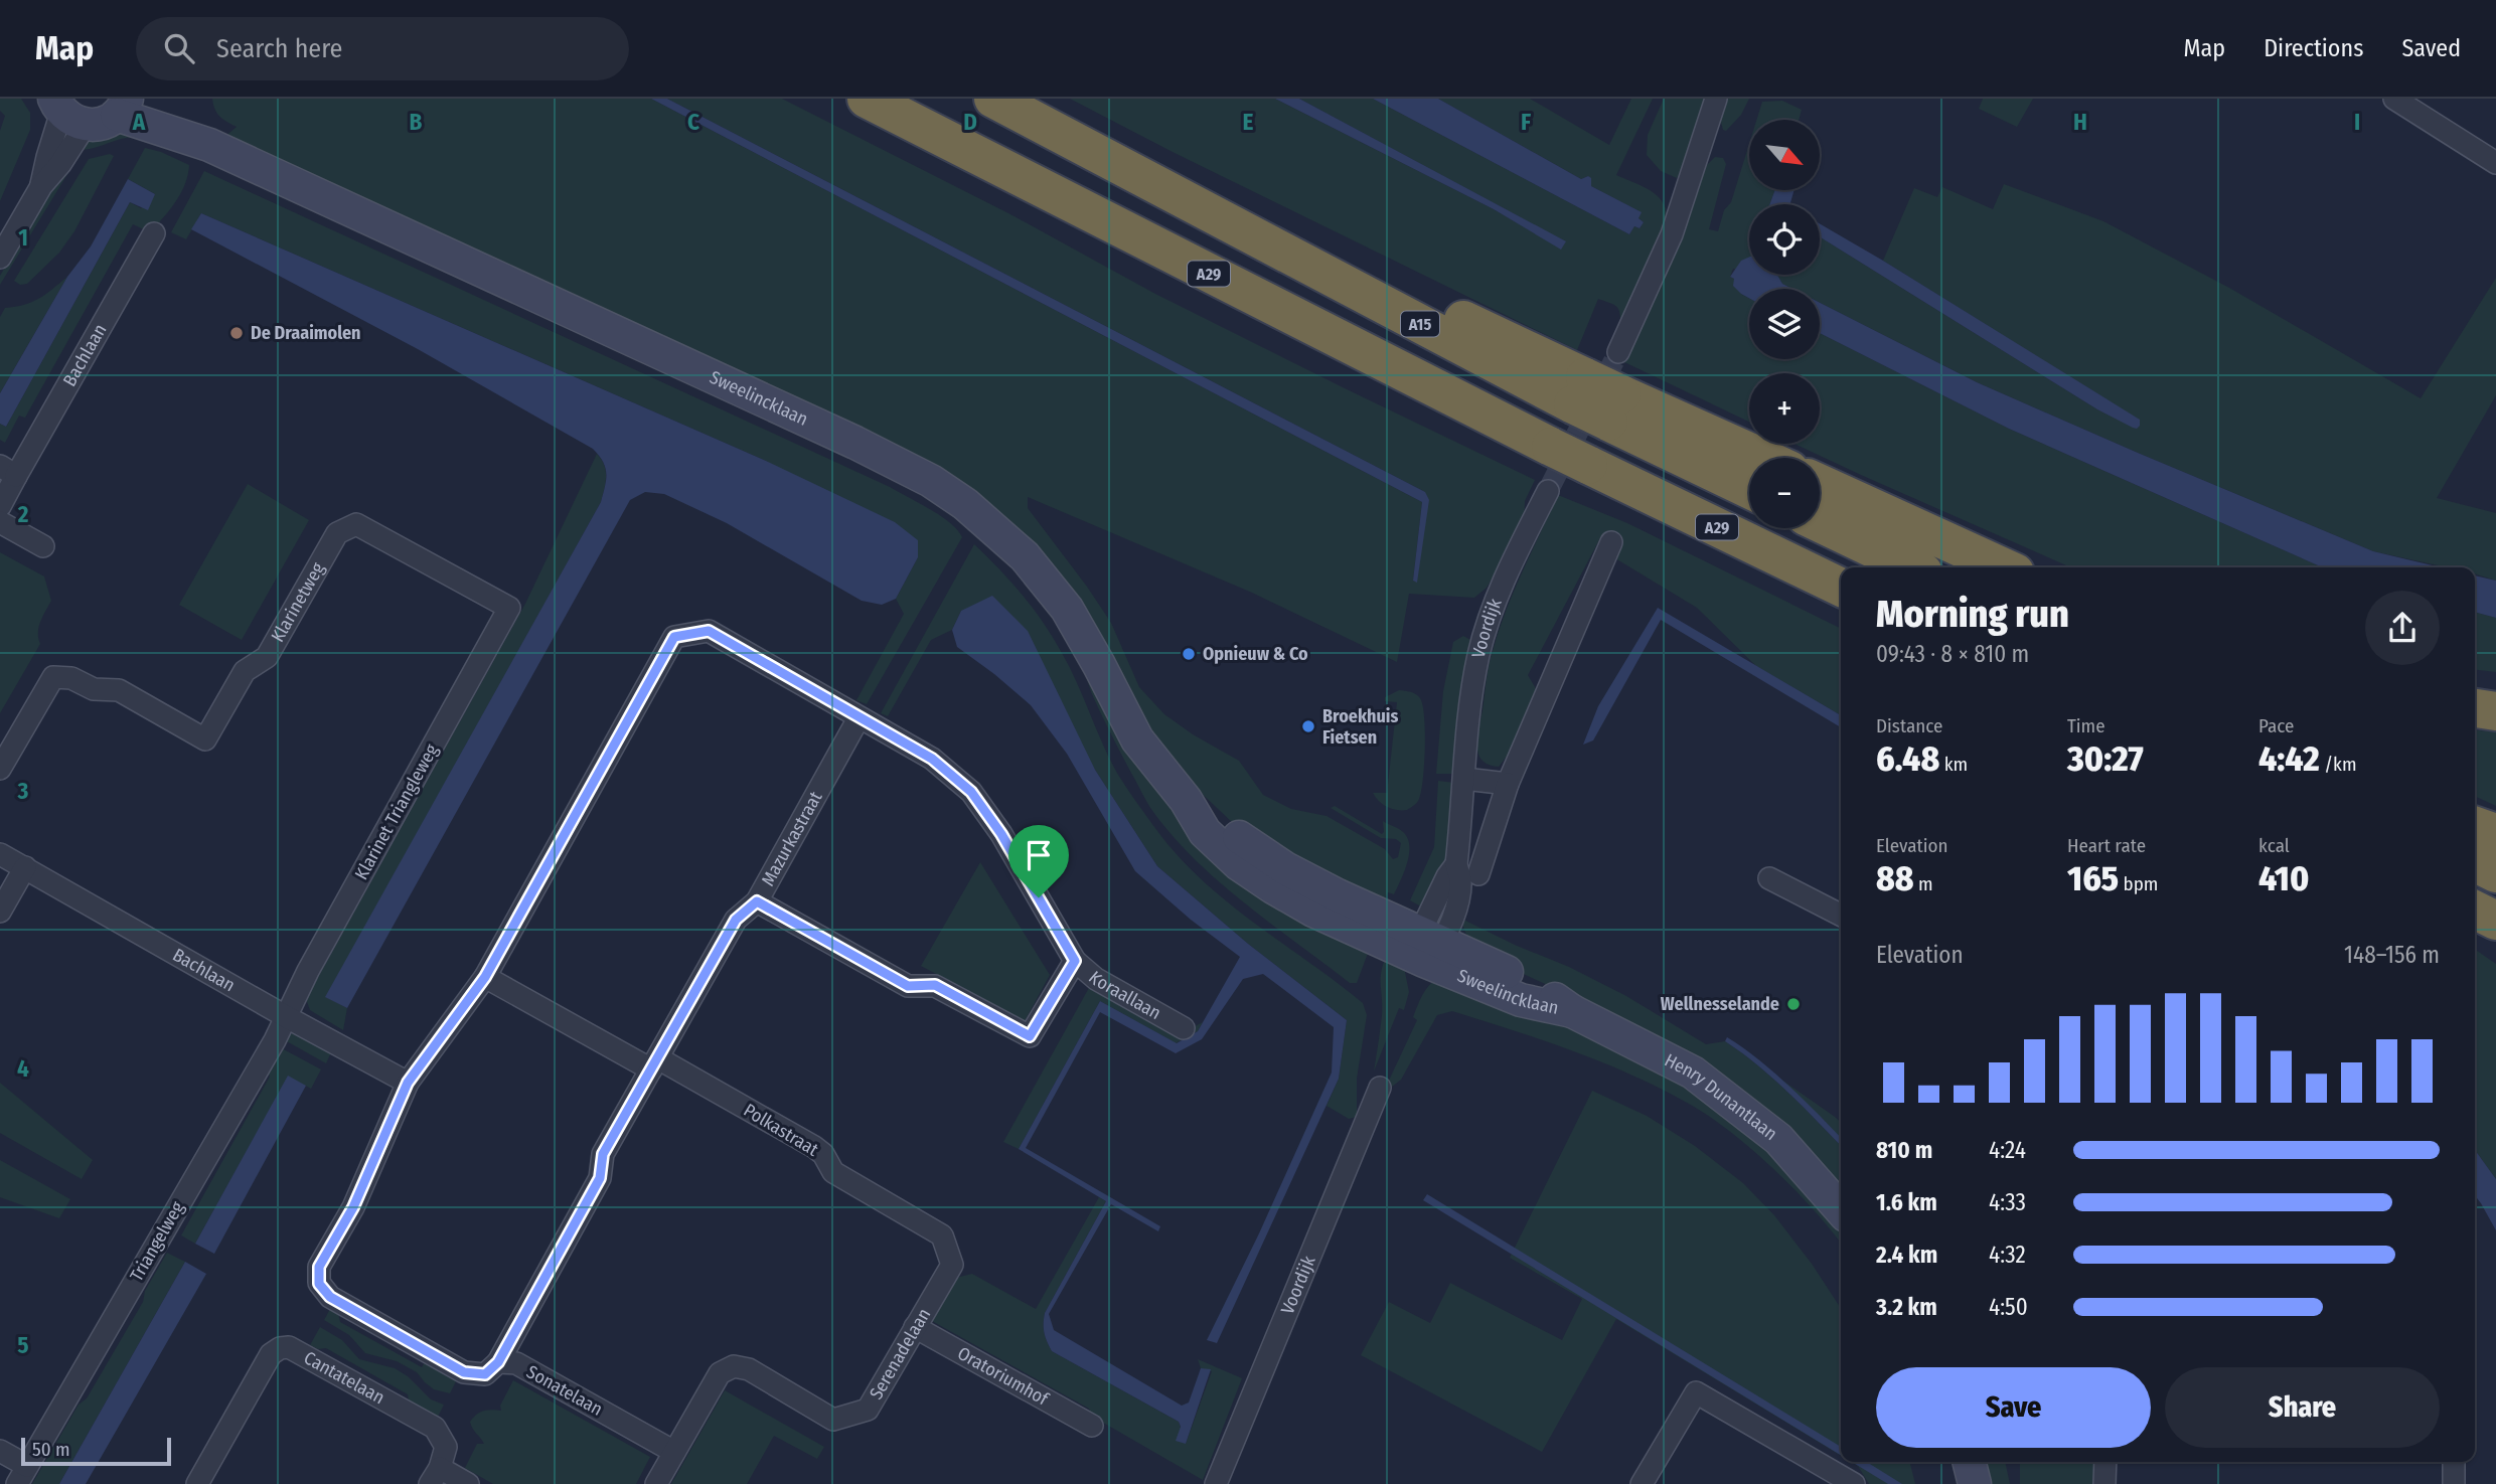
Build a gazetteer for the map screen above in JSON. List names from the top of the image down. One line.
{"streets":{"highway":["A29","A15"],"main road":["Sweelincklaan","Henry Dunantlaan"],"street":["Bachlaan","Klarinetweg","Voordijk","Klarinet Triangleweg","Mazurkastraat","Koraallaan","Polkastraat","Triangelweg","Serenadelaan","Oratoriumhof","Cantatelaan","Sonatelaan"]},"crossings":[["Bachlaan","Klarinet Triangleweg"],["Bachlaan","Koraallaan"],["Bachlaan","Triangelweg"],["Sweelincklaan","Voordijk"],["Sweelincklaan","Henry Dunantlaan"],["Klarinetweg","Klarinet Triangleweg"],["Klarinet Triangleweg","Triangelweg"],["Mazurkastraat","Koraallaan"],["Mazurkastraat","Polkastraat"],["Mazurkastraat","Sonatelaan"],["Koraallaan","Polkastraat"],["Polkastraat","Serenadelaan"],["Serenadelaan","Oratoriumhof"],["Serenadelaan","Sonatelaan"]],"places":["De Draaimolen","Opnieuw & Co","Broekhuis Fietsen","Wellnesselande"],"scale_bar":"50 m","north":"bottom right","page":{"header":"Map","search":"Search here","nav":["Map","Directions","Saved"],"map_buttons":["+","−"],"heading":["Morning run","09:43 · 8 × 810 m"],"stats":[["Distance","6.48 km"],["Time","30:27"],["Pace","4:42 /km"],["Elevation","88 m"],["Heart rate","165 bpm"],["kcal","410"]],"chart":["Elevation","148–156 m"],"list":[{"name":"810 m","note":"4:24"},{"name":"1.6 km","note":"4:33"},{"name":"2.4 km","note":"4:32"},{"name":"3.2 km","note":"4:50"}],"buttons":["Save","Share"],"scale":"50 m"},"grid":{"columns":["A","B","C","D","E","F","H","I"],"rows":["1","2","3","4","5"]}}
